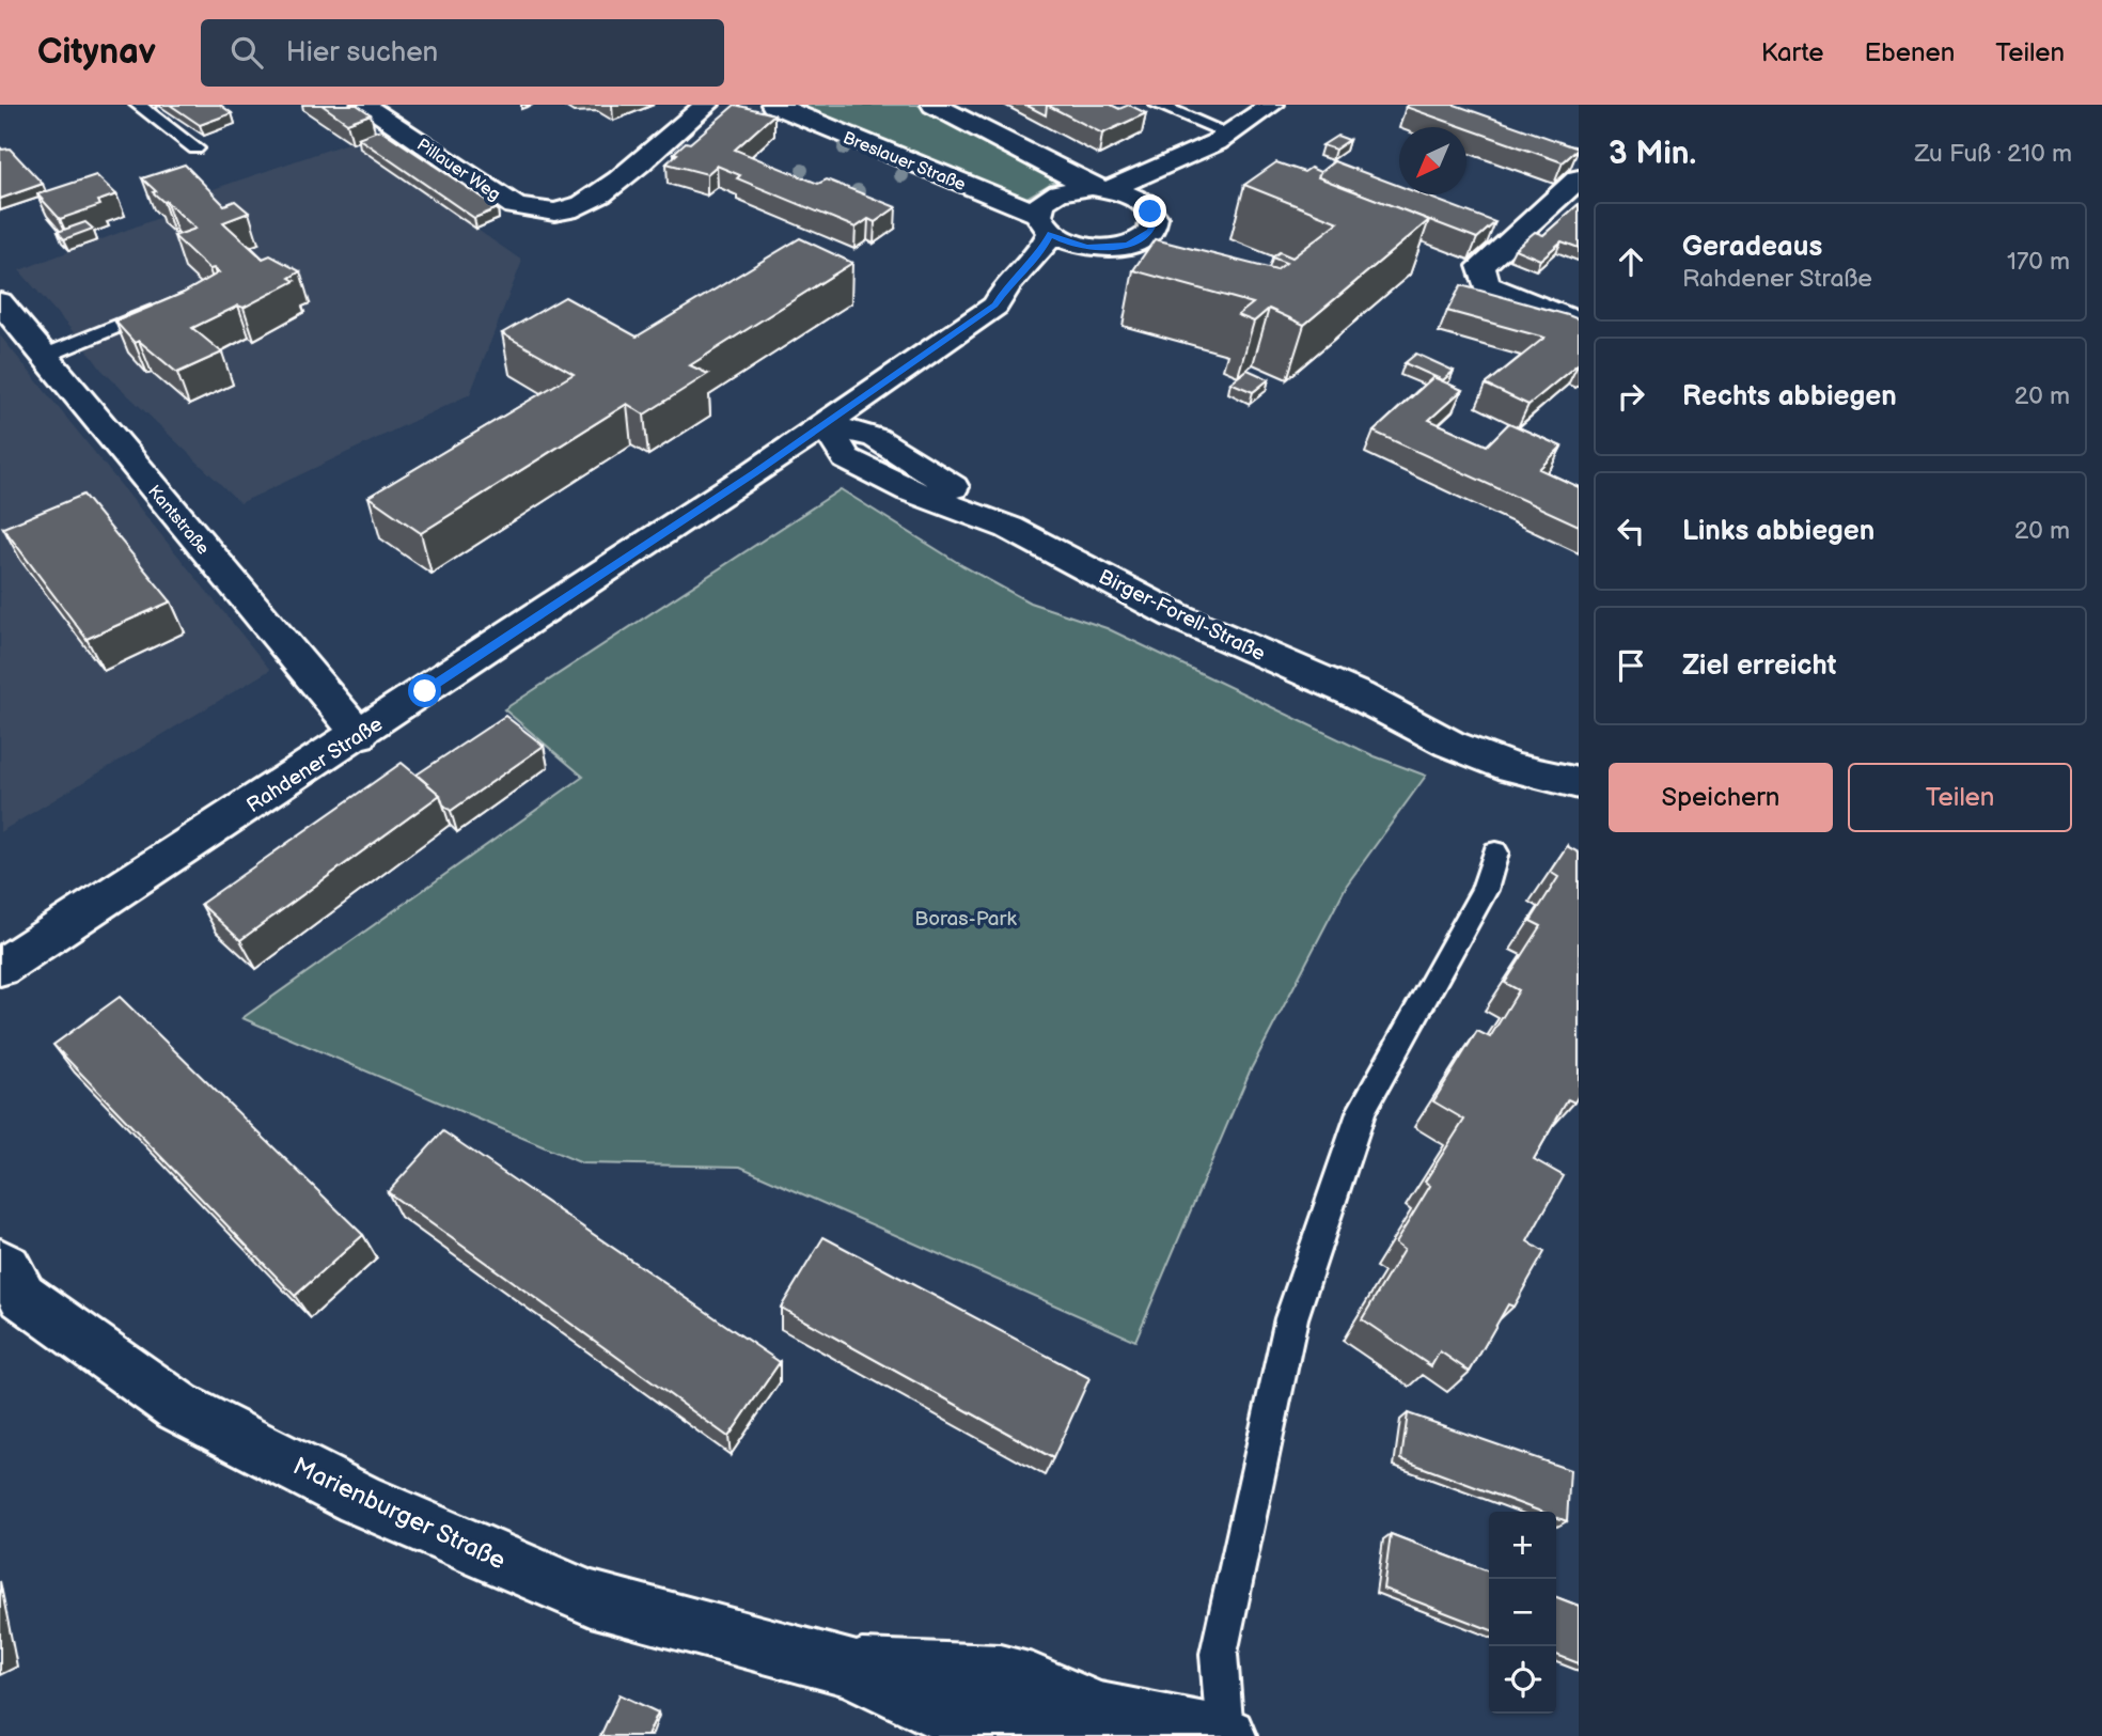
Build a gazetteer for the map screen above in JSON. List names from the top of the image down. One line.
{"streets":{"street":["Breslauer Straße","Pillauer Weg","Kantstraße","Birger-Forell-Straße","Rahdener Straße","Marienburger Straße"]},"crossings":[["Breslauer Straße","Rahdener Straße"],["Kantstraße","Rahdener Straße"],["Birger-Forell-Straße","Rahdener Straße"]],"parks":["Boras-Park"],"north":"bottom left","page":{"header":"Citynav","search":"Hier suchen","nav":["Karte","Ebenen","Teilen"],"heading":["3 Min.","Zu Fuß · 210 m"],"list":[["Geradeaus","Rahdener Straße","170 m"],["Rechts abbiegen","20 m"],["Links abbiegen","20 m"],"Ziel erreicht"],"buttons":["Speichern","Teilen"],"map_buttons":["+","−"]}}
